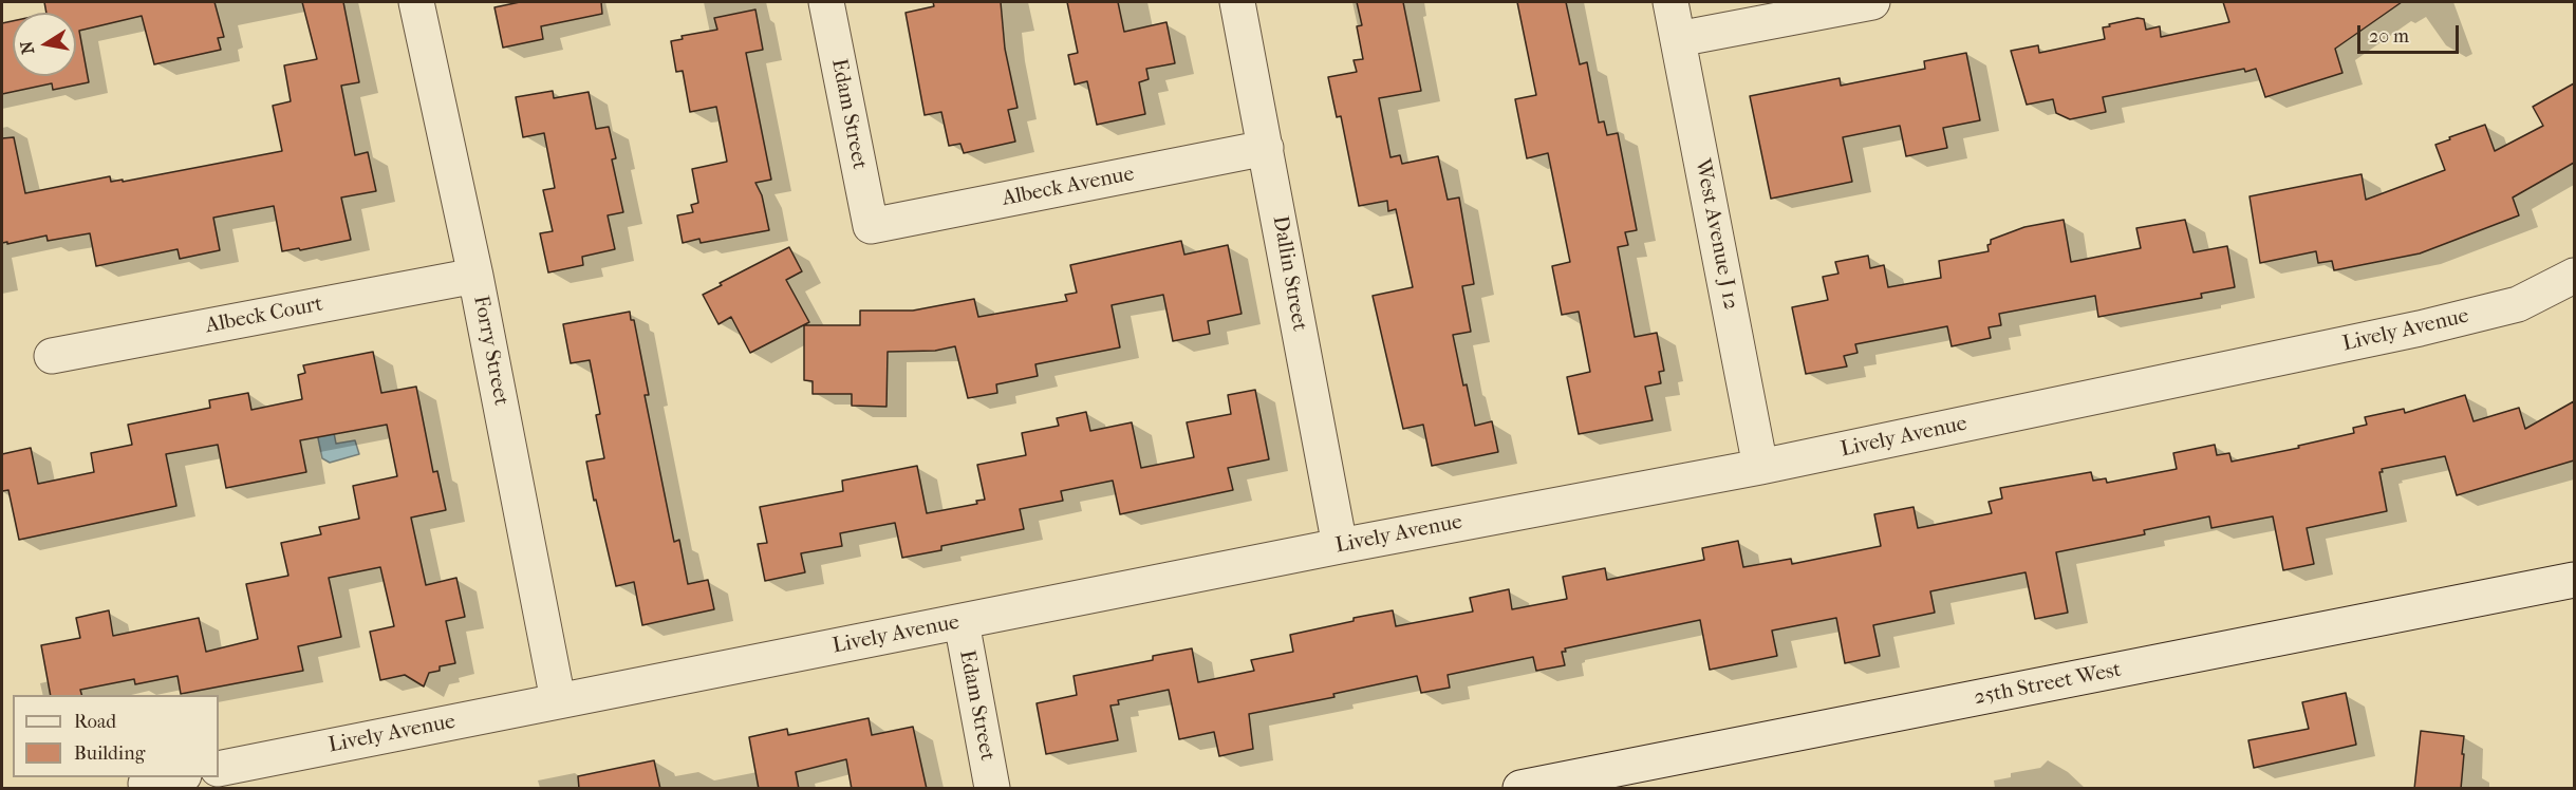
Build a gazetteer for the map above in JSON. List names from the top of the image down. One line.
{"streets":{"street":["Edam Street","Albeck Avenue","West Avenue J 12","Dallin Street","Albeck Court","Lively Avenue","Forry Street","25th Street West"]},"crossings":[["Edam Street","Albeck Avenue"],["Edam Street","Lively Avenue"],["Albeck Avenue","Dallin Street"],["West Avenue J 12","Lively Avenue"],["Dallin Street","Lively Avenue"],["Albeck Court","Forry Street"],["Lively Avenue","Forry Street"]],"legend":["Road","Building"],"scale_bar":"20 m","north":"left"}
